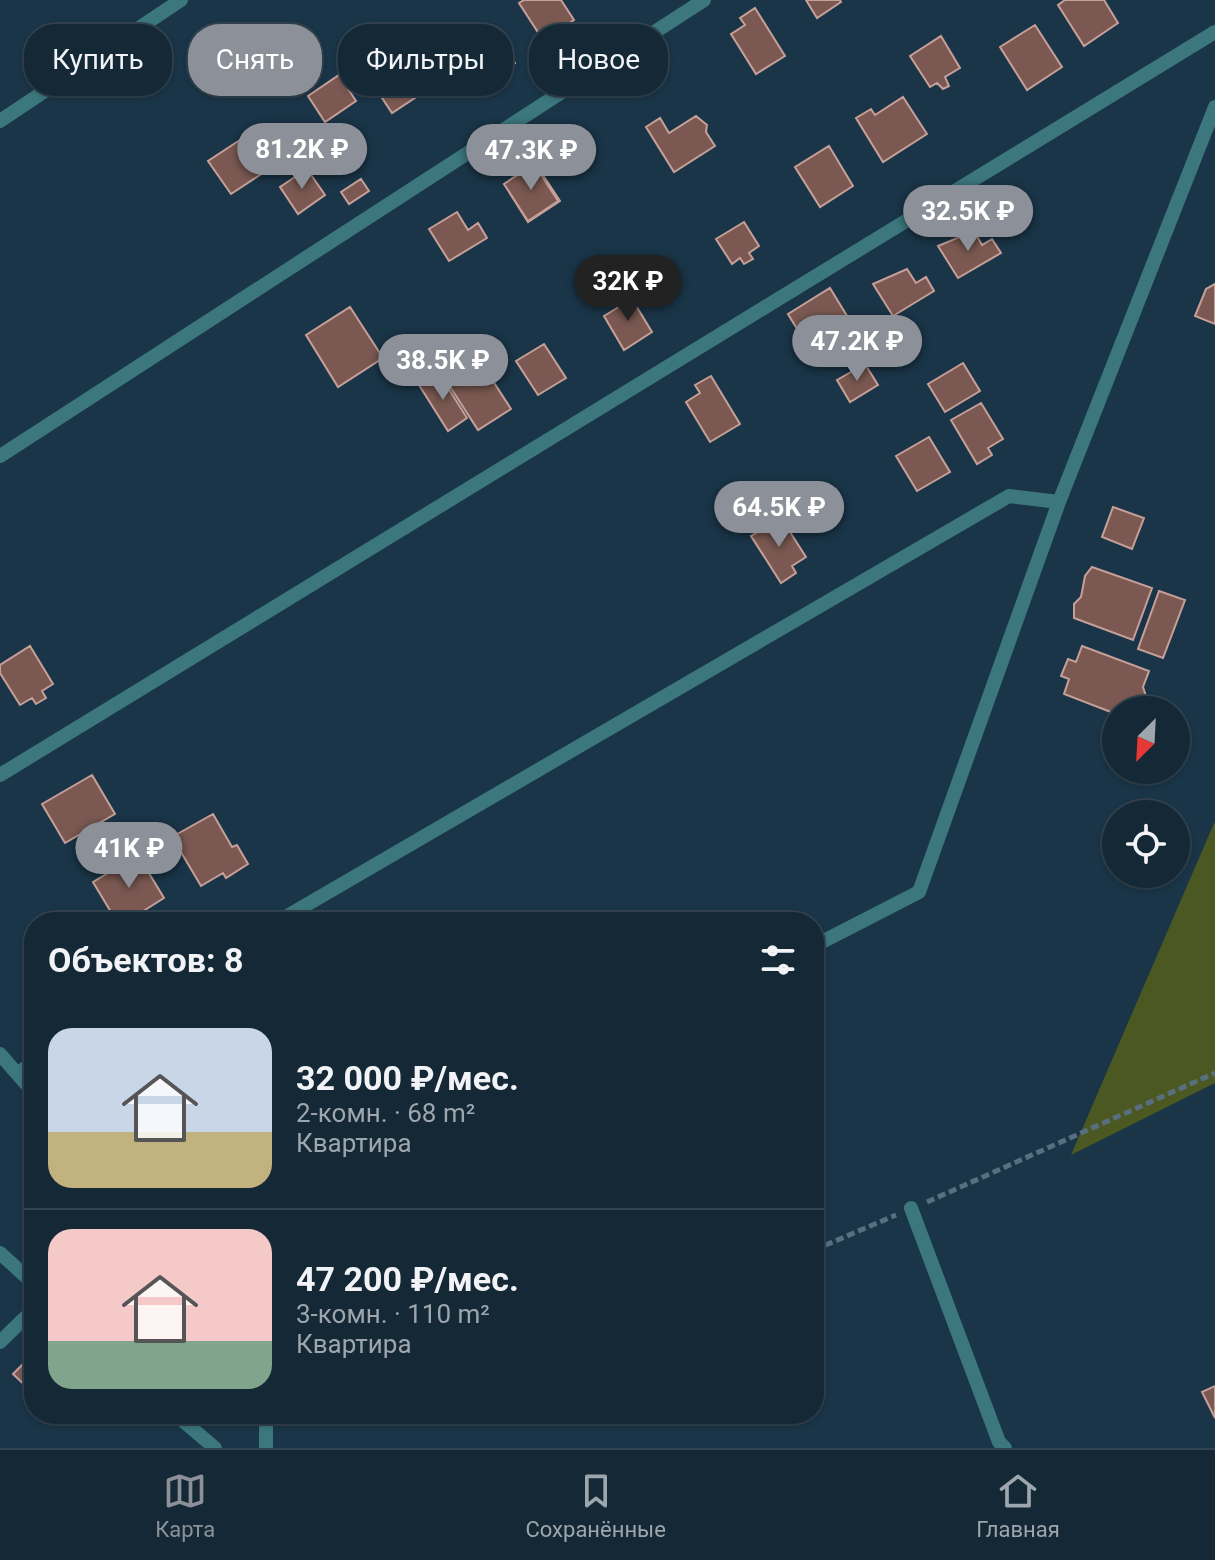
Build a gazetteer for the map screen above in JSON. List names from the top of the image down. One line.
{"north":"bottom left","page":{"chip":["Купить","Снять","Фильтры","Новое"],"price":["81.2K ₽","47.3K ₽","32.5K ₽","32K ₽","47.2K ₽","38.5K ₽","64.5K ₽","41K ₽"],"heading":"Объектов: 8","list":[{"name":"32 000 ₽/мес.","note":"2-комн. · 68 m² · Квартира"},{"name":"47 200 ₽/мес.","note":"3-комн. · 110 m² · Квартира"}],"tabs":["Карта","Сохранённые","Главная"]}}
